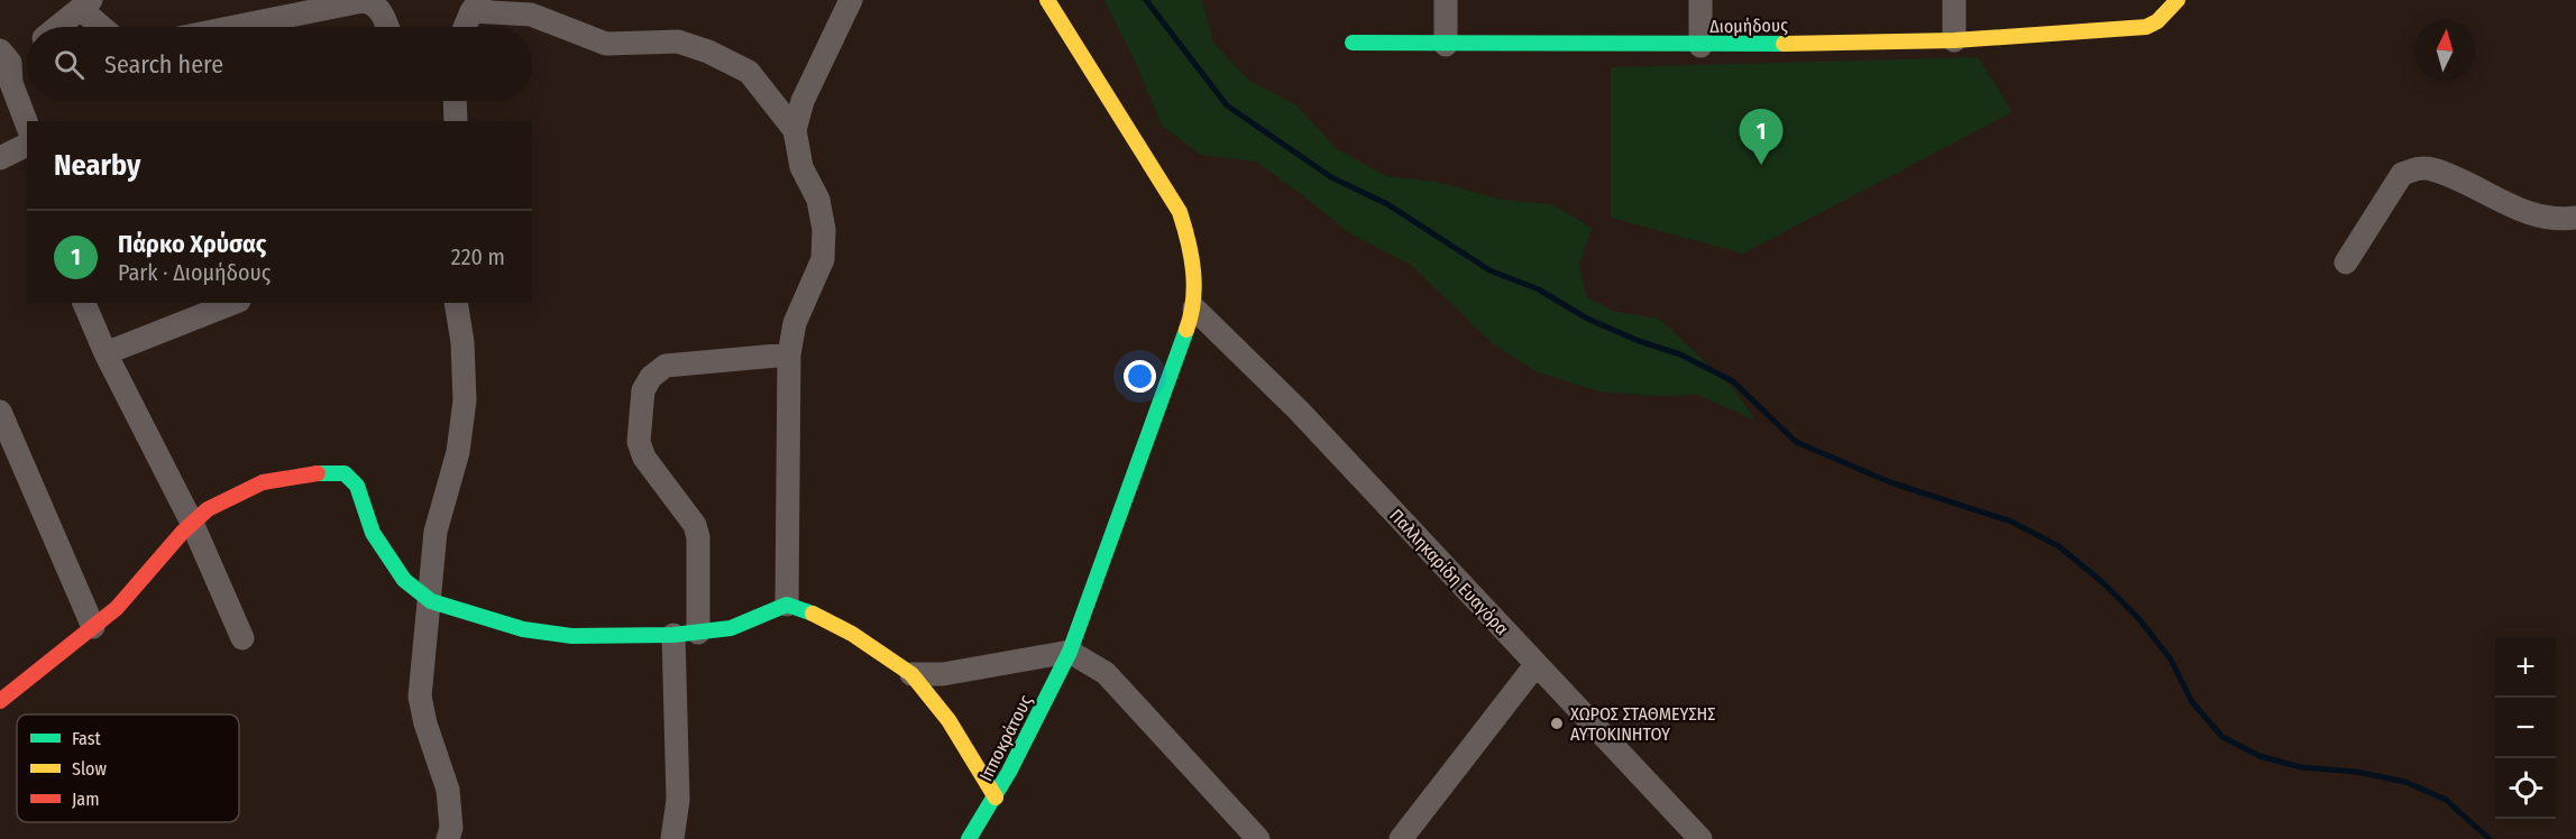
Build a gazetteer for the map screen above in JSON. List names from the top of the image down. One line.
{"streets":{"street":["Διομήδους","Παλληκαρίδη Ευαγόρα","Ιπποκράτους"]},"crossings":[["Παλληκαρίδη Ευαγόρα","Ιπποκράτους"]],"places":["ΧΩΡΟΣ ΣΤΑΘΜΕΥΣΗΣ ΑΥΤΟΚΙΝΗΤΟΥ"],"legend":["Fast","Slow","Jam"],"north":"top","page":{"search":"Search here","pins":"1","heading":"Nearby","list":[{"mark":"1","name":"Πάρκο Χρύσας","note":"Park · Διομήδους","value":"220 m"}],"map_buttons":["+","−"]}}
